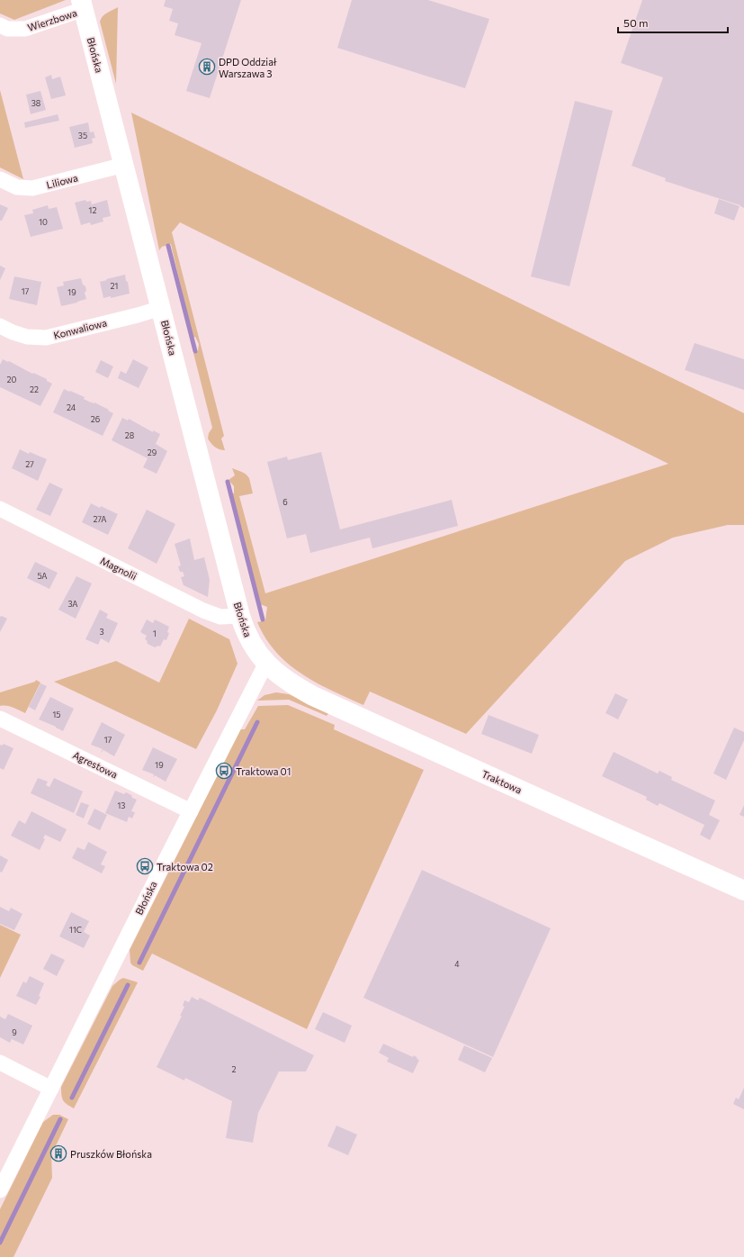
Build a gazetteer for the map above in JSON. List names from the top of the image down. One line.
{"streets":{"street":["Wierzbowa","Błońska","Liliowa","Konwaliowa","Magnolii","Agrestowa","Traktowa"]},"crossings":[["Wierzbowa","Błońska"],["Błońska","Liliowa"],["Błońska","Konwaliowa"],["Błońska","Magnolii"],["Błońska","Agrestowa"],["Błońska","Traktowa"]],"places":{"building":["DPD Oddział Warszawa 3","Pruszków Błońska"],"bus stop":["Traktowa 01","Traktowa 02"]},"house_numbers":["38","35","12","10","21","17","19","20","22","24","26","28","29","27","6","27A","5A","3A","3","1","15","17","19","13","11C","4","9","2"],"scale_bar":"50 m"}
